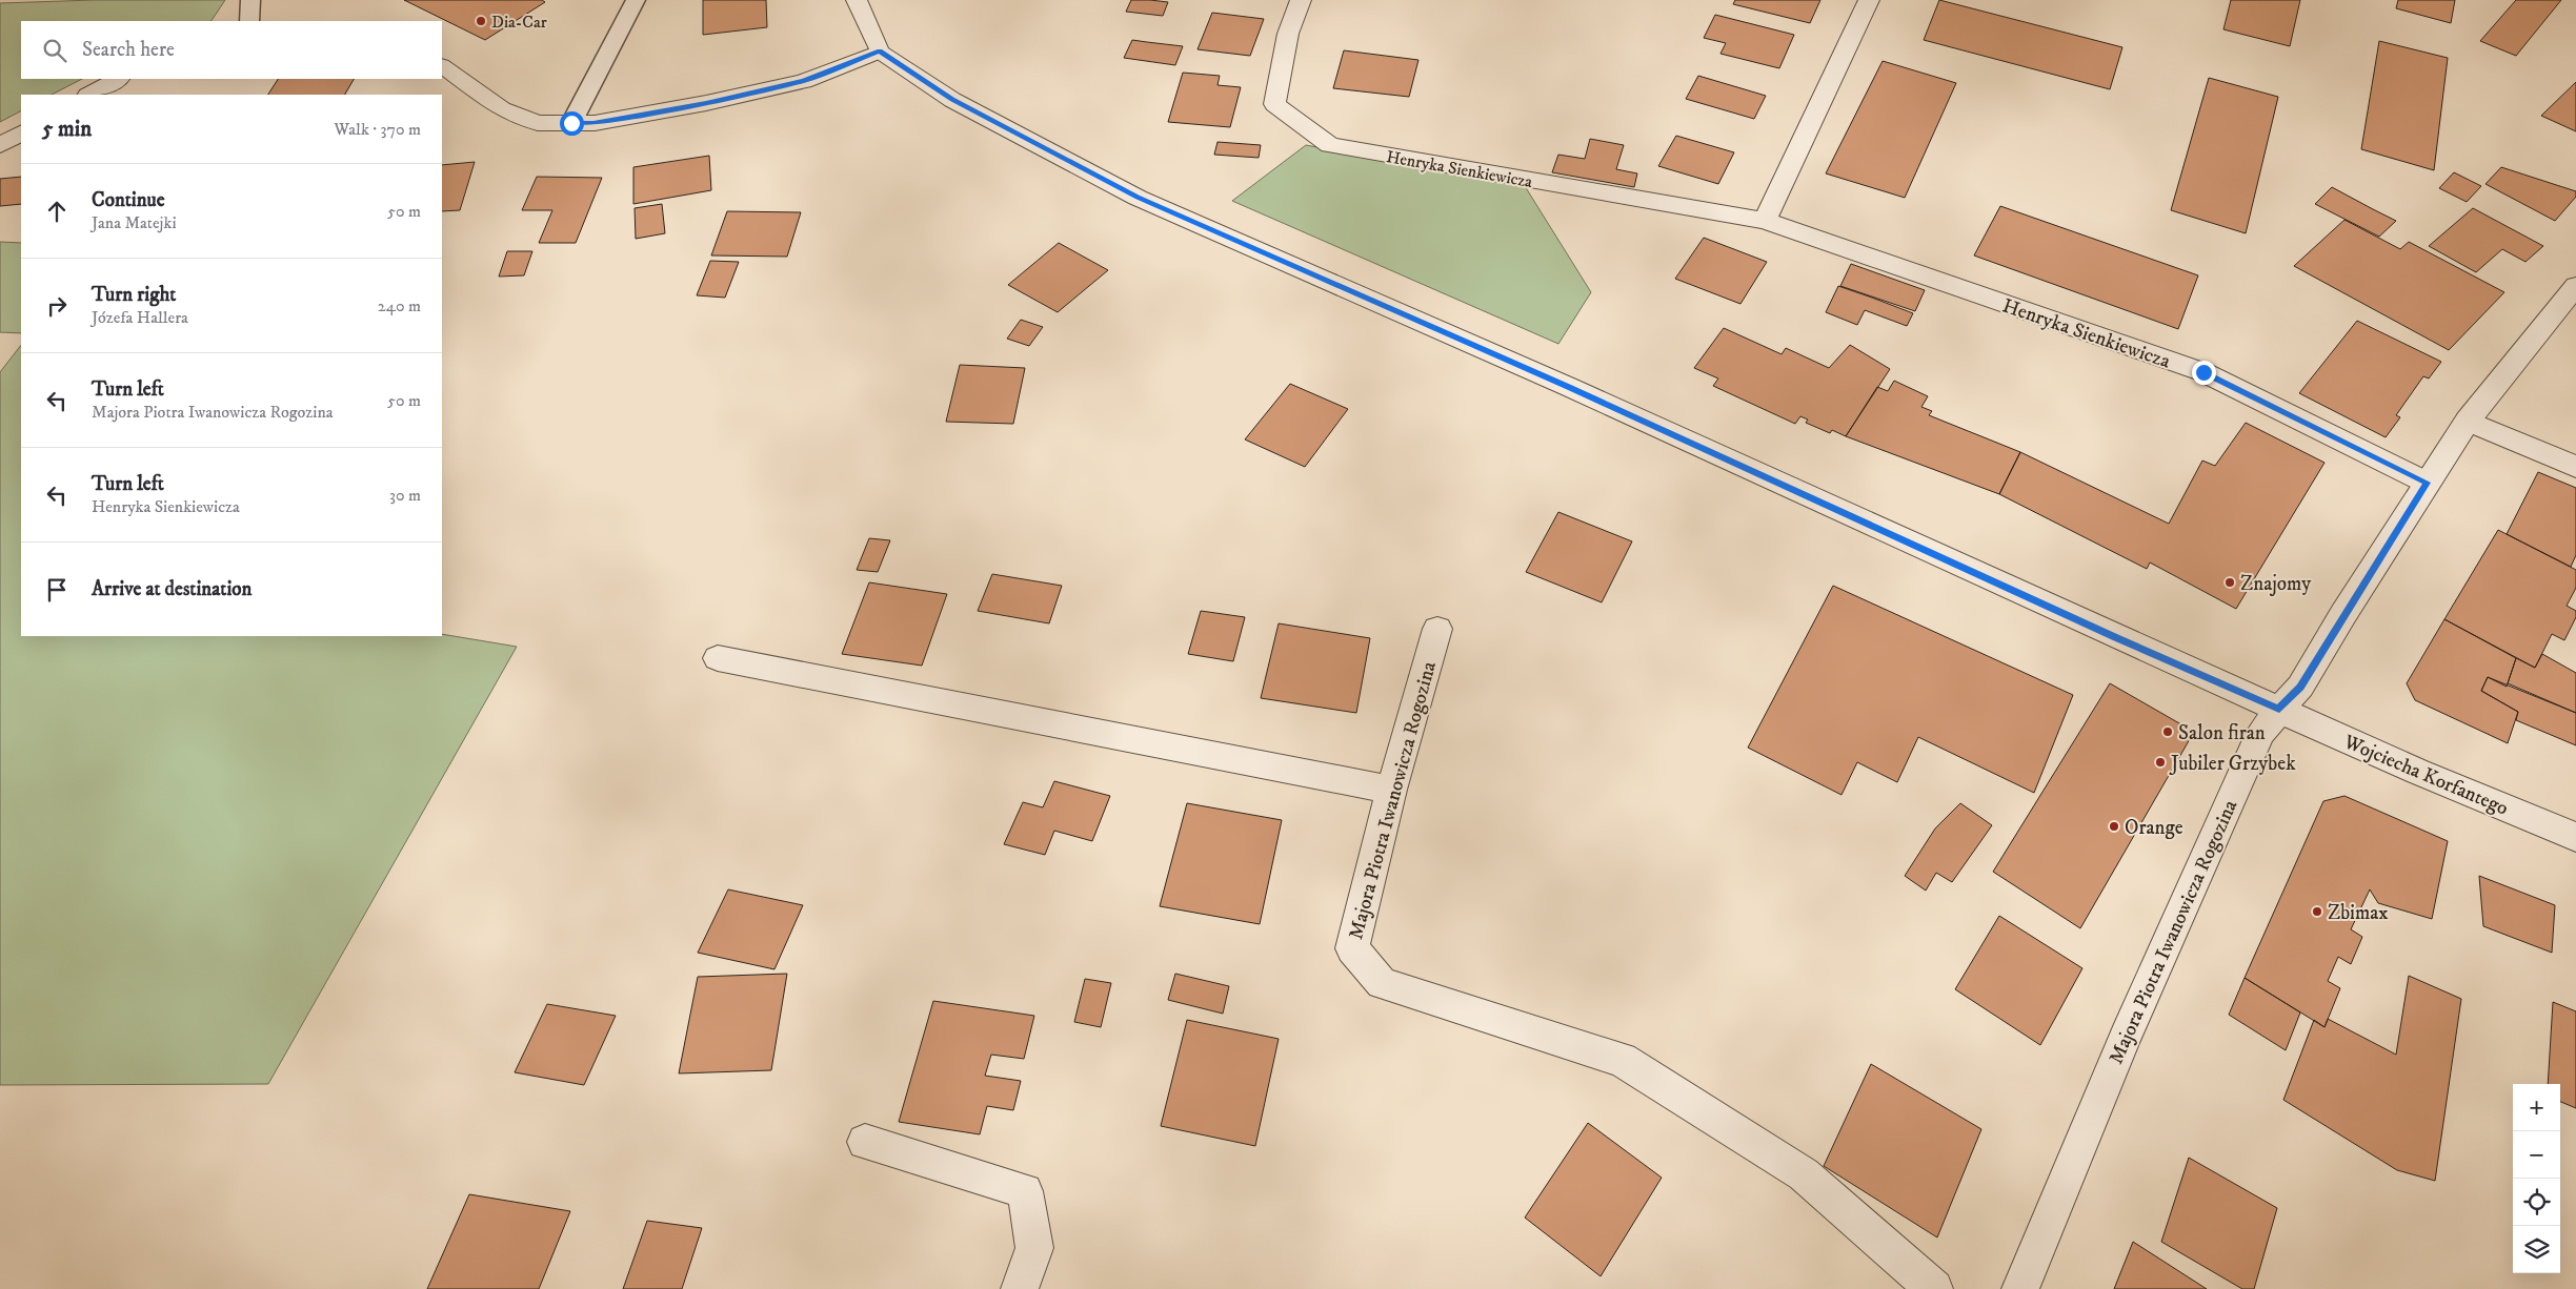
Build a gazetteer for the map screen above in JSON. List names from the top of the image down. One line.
{"streets":{"street":["Henryka Sienkiewicza","Wojciecha Korfantego","Majora Piotra Iwanowicza Rogozina"]},"crossings":[["Henryka Sienkiewicza","Majora Piotra Iwanowicza Rogozina"],["Wojciecha Korfantego","Majora Piotra Iwanowicza Rogozina"]],"places":["Dia-Car","Znajomy","Salon firan","Jubiler Grzybek","Orange","Zbimax"],"page":{"search":"Search here","heading":["5 min","Walk · 370 m"],"list":[["Continue","Jana Matejki","50 m"],["Turn right","Józefa Hallera","240 m"],["Turn left","Majora Piotra Iwanowicza Rogozina","50 m"],["Turn left","Henryka Sienkiewicza","30 m"],"Arrive at destination"],"map_buttons":["+","−"]}}
